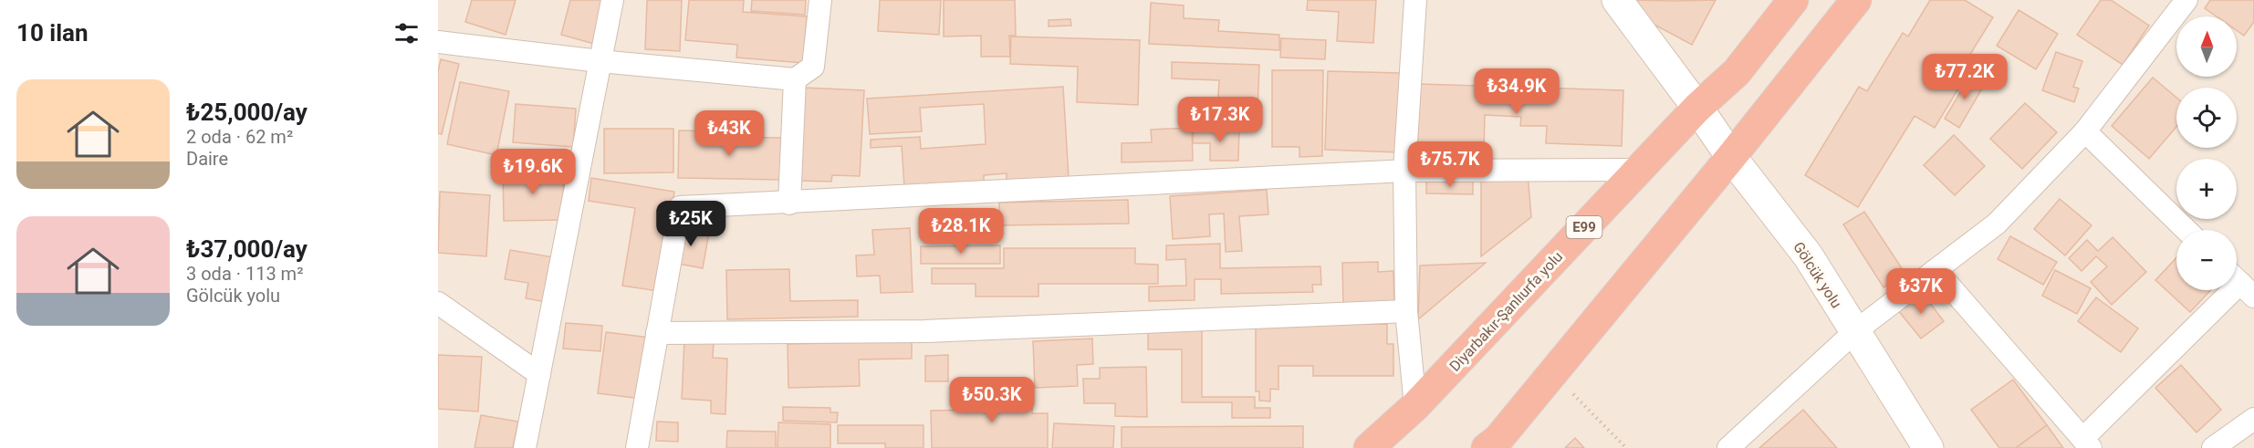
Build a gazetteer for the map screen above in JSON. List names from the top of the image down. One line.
{"streets":{"highway":["E99","Diyarbakır-Şanlıurfa yolu"],"main road":["Gölcük yolu"]},"crossings":[["Gölcük yolu","Diyarbakır-Şanlıurfa yolu"]],"north":"top","page":{"heading":"10 ilan","map_buttons":["+","−"],"price":["₺77.2K","₺34.9K","₺17.3K","₺43K","₺75.7K","₺19.6K","₺25K","₺28.1K","₺37K","₺50.3K"],"list":[{"name":"₺25,000/ay","note":"2 oda · 62 m² · Daire"},{"name":"₺37,000/ay","note":"3 oda · 113 m² · Gölcük yolu"}]}}
